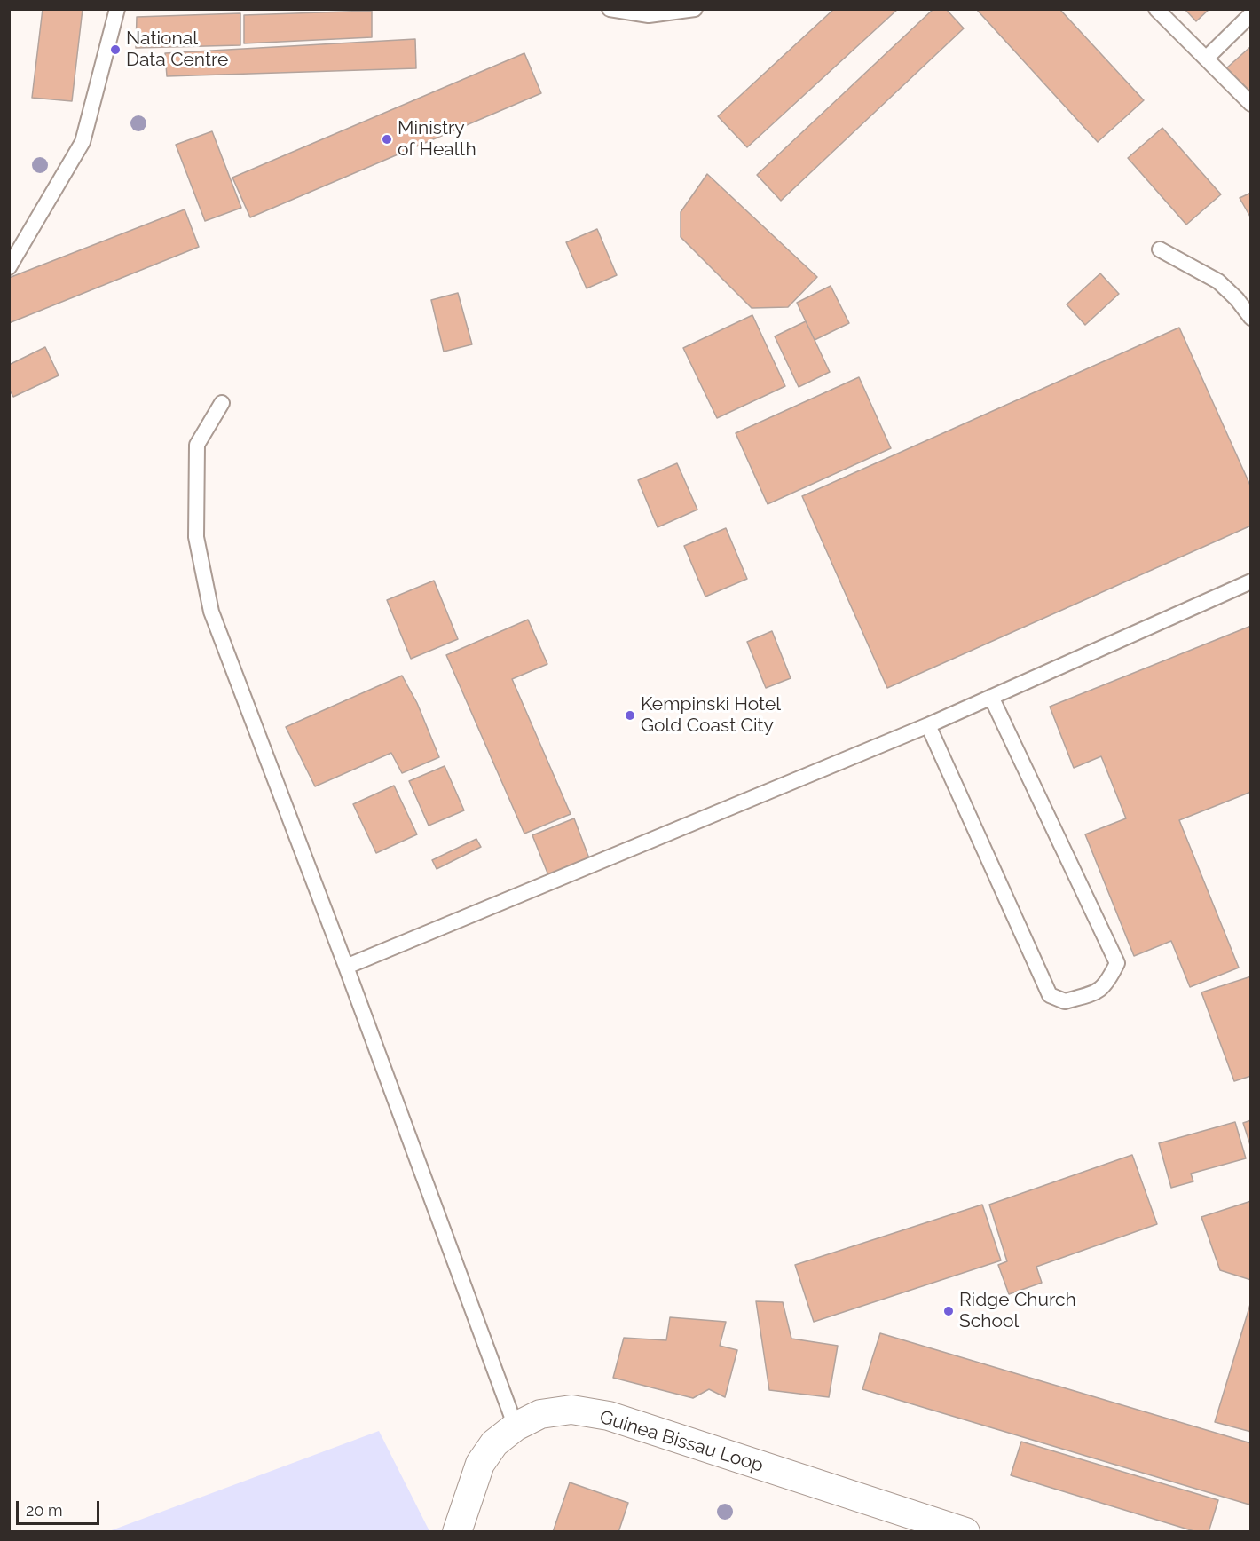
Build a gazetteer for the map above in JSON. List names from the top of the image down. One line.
{"streets":{"street":["Guinea Bissau Loop"]},"places":["National Data Centre","Ministry of Health","Kempinski Hotel Gold Coast City","Ridge Church School"],"scale_bar":"20 m"}
